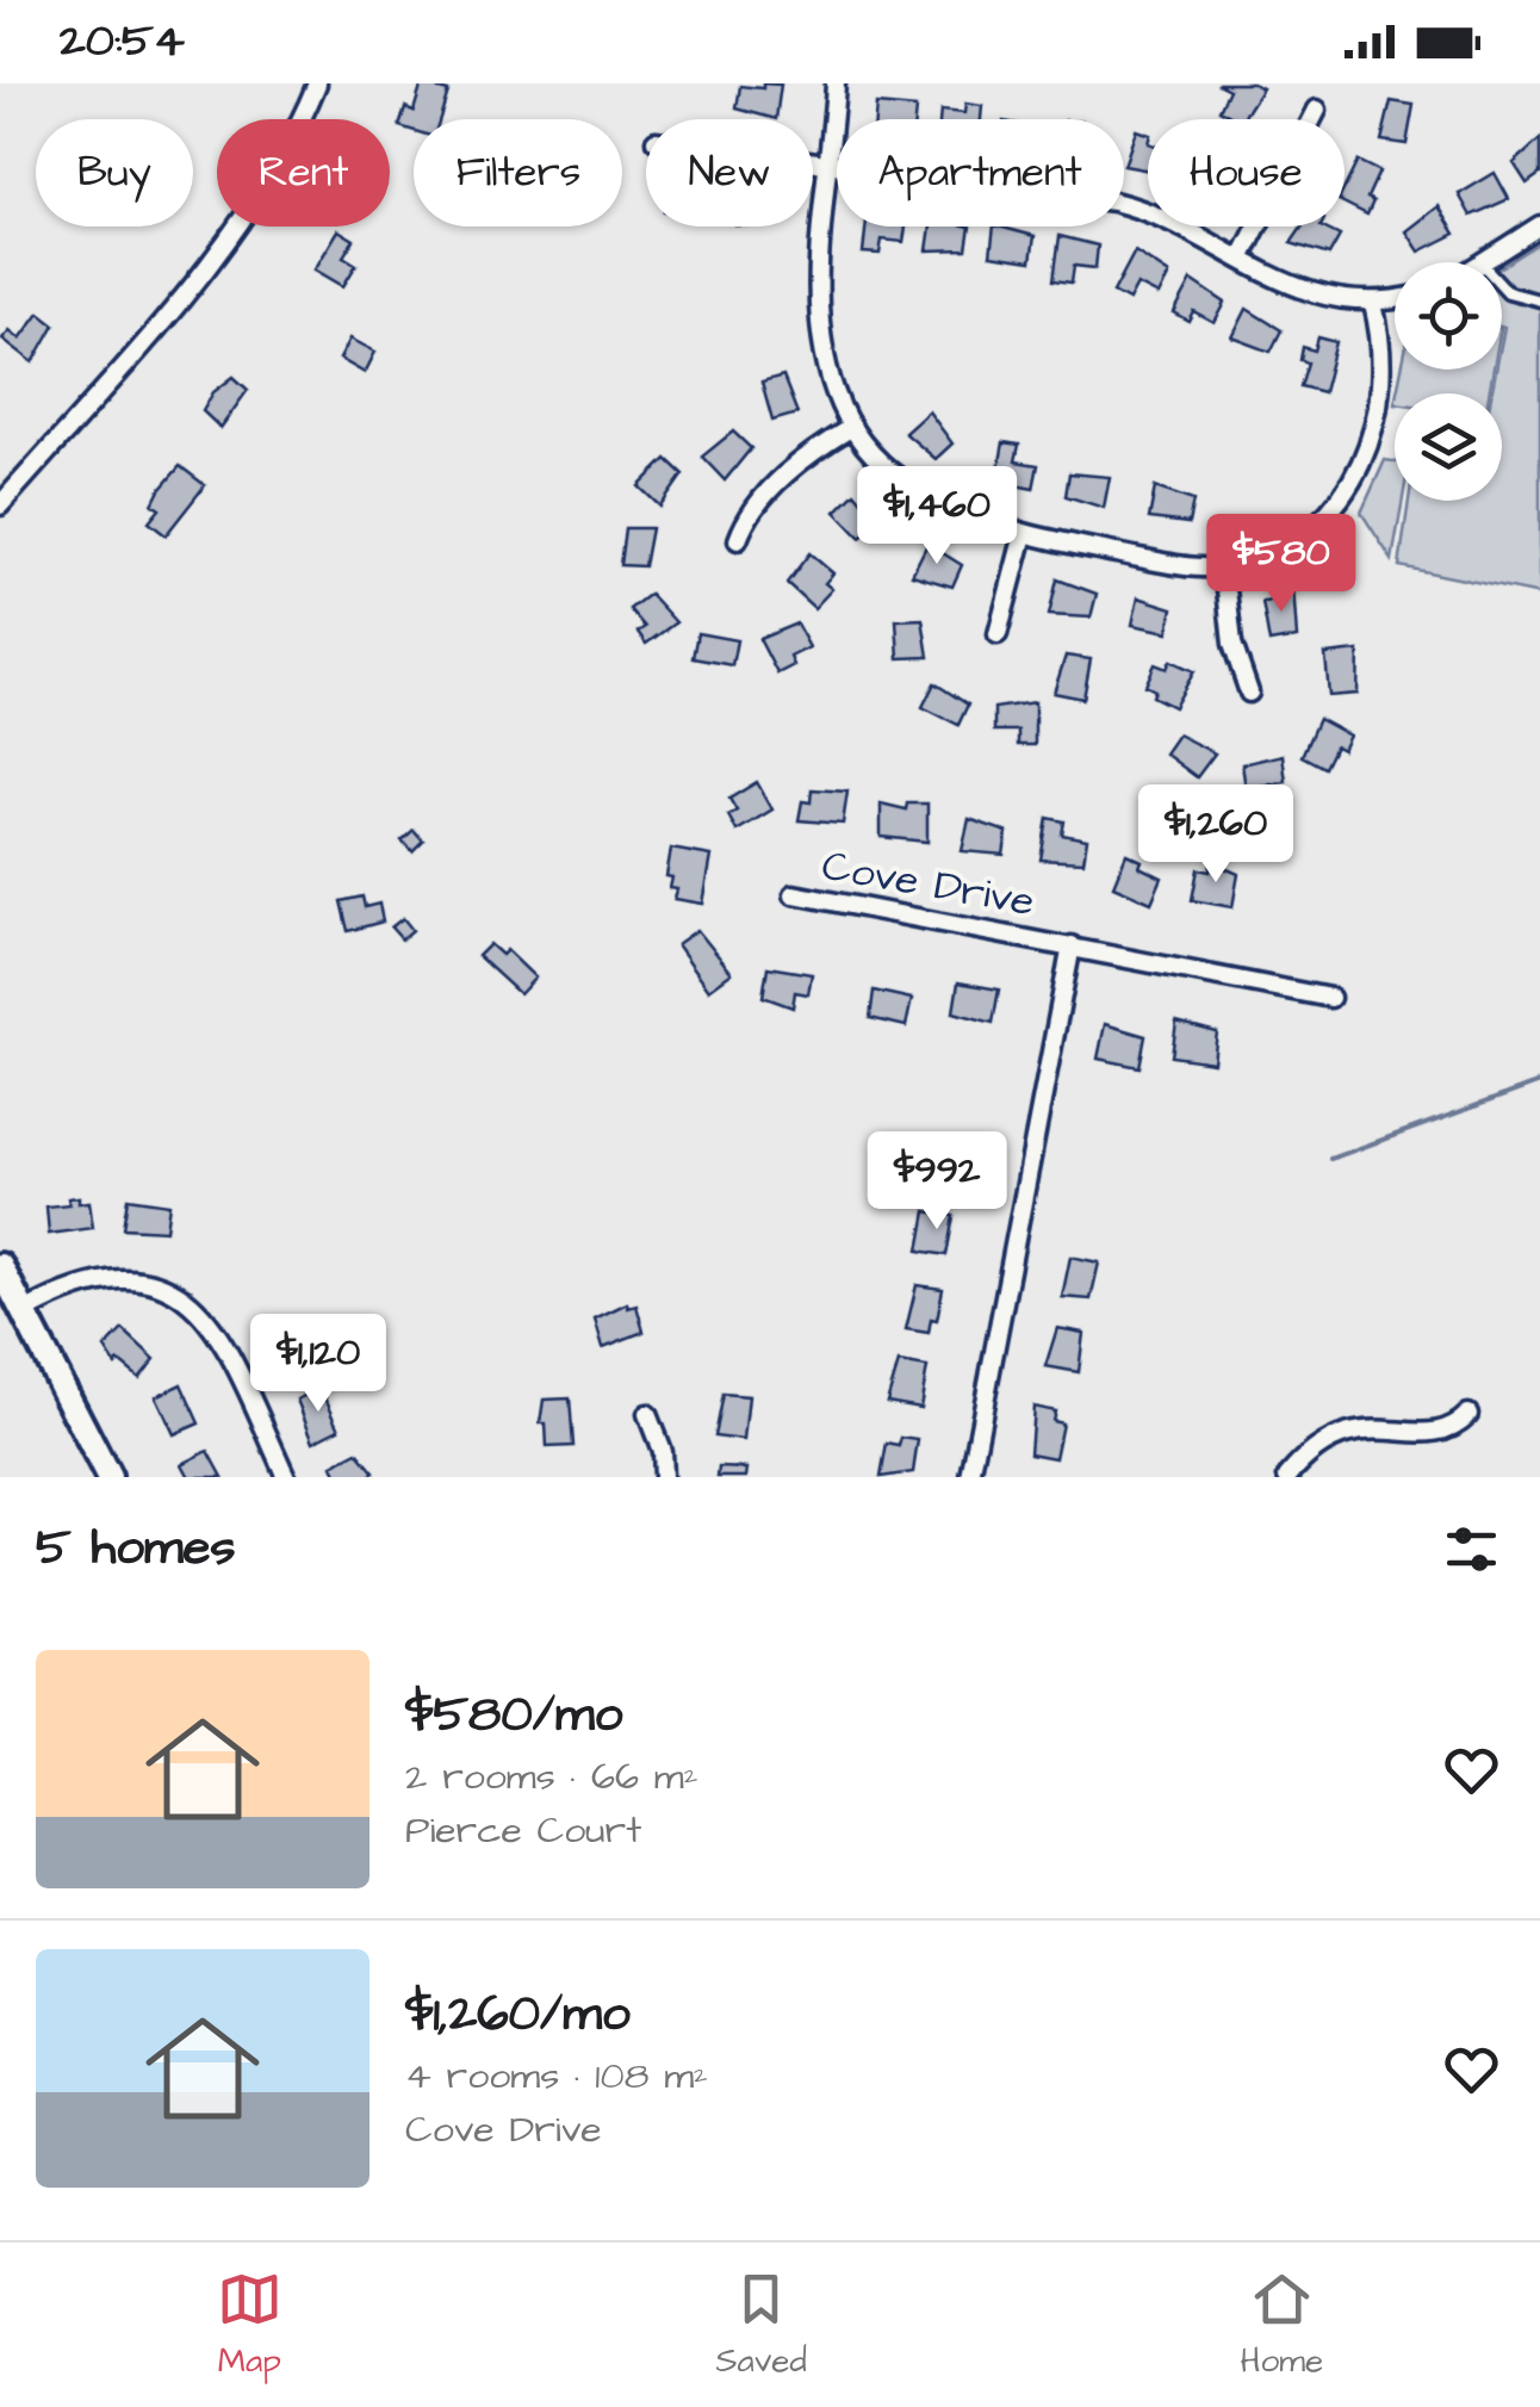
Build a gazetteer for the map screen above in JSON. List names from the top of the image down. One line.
{"streets":{"street":["Cove Drive"]},"page":{"status":"20:54","chip":["Buy","Rent","Filters","New","Apartment","House"],"price":["$1,460","$580","$1,260","$992","$1,120"],"heading":"5 homes","list":[{"name":"$580/mo","note":"2 rooms · 66 m² · Pierce Court"},{"name":"$1,260/mo","note":"4 rooms · 108 m² · Cove Drive"}],"tabs":["Map","Saved","Home"]}}
